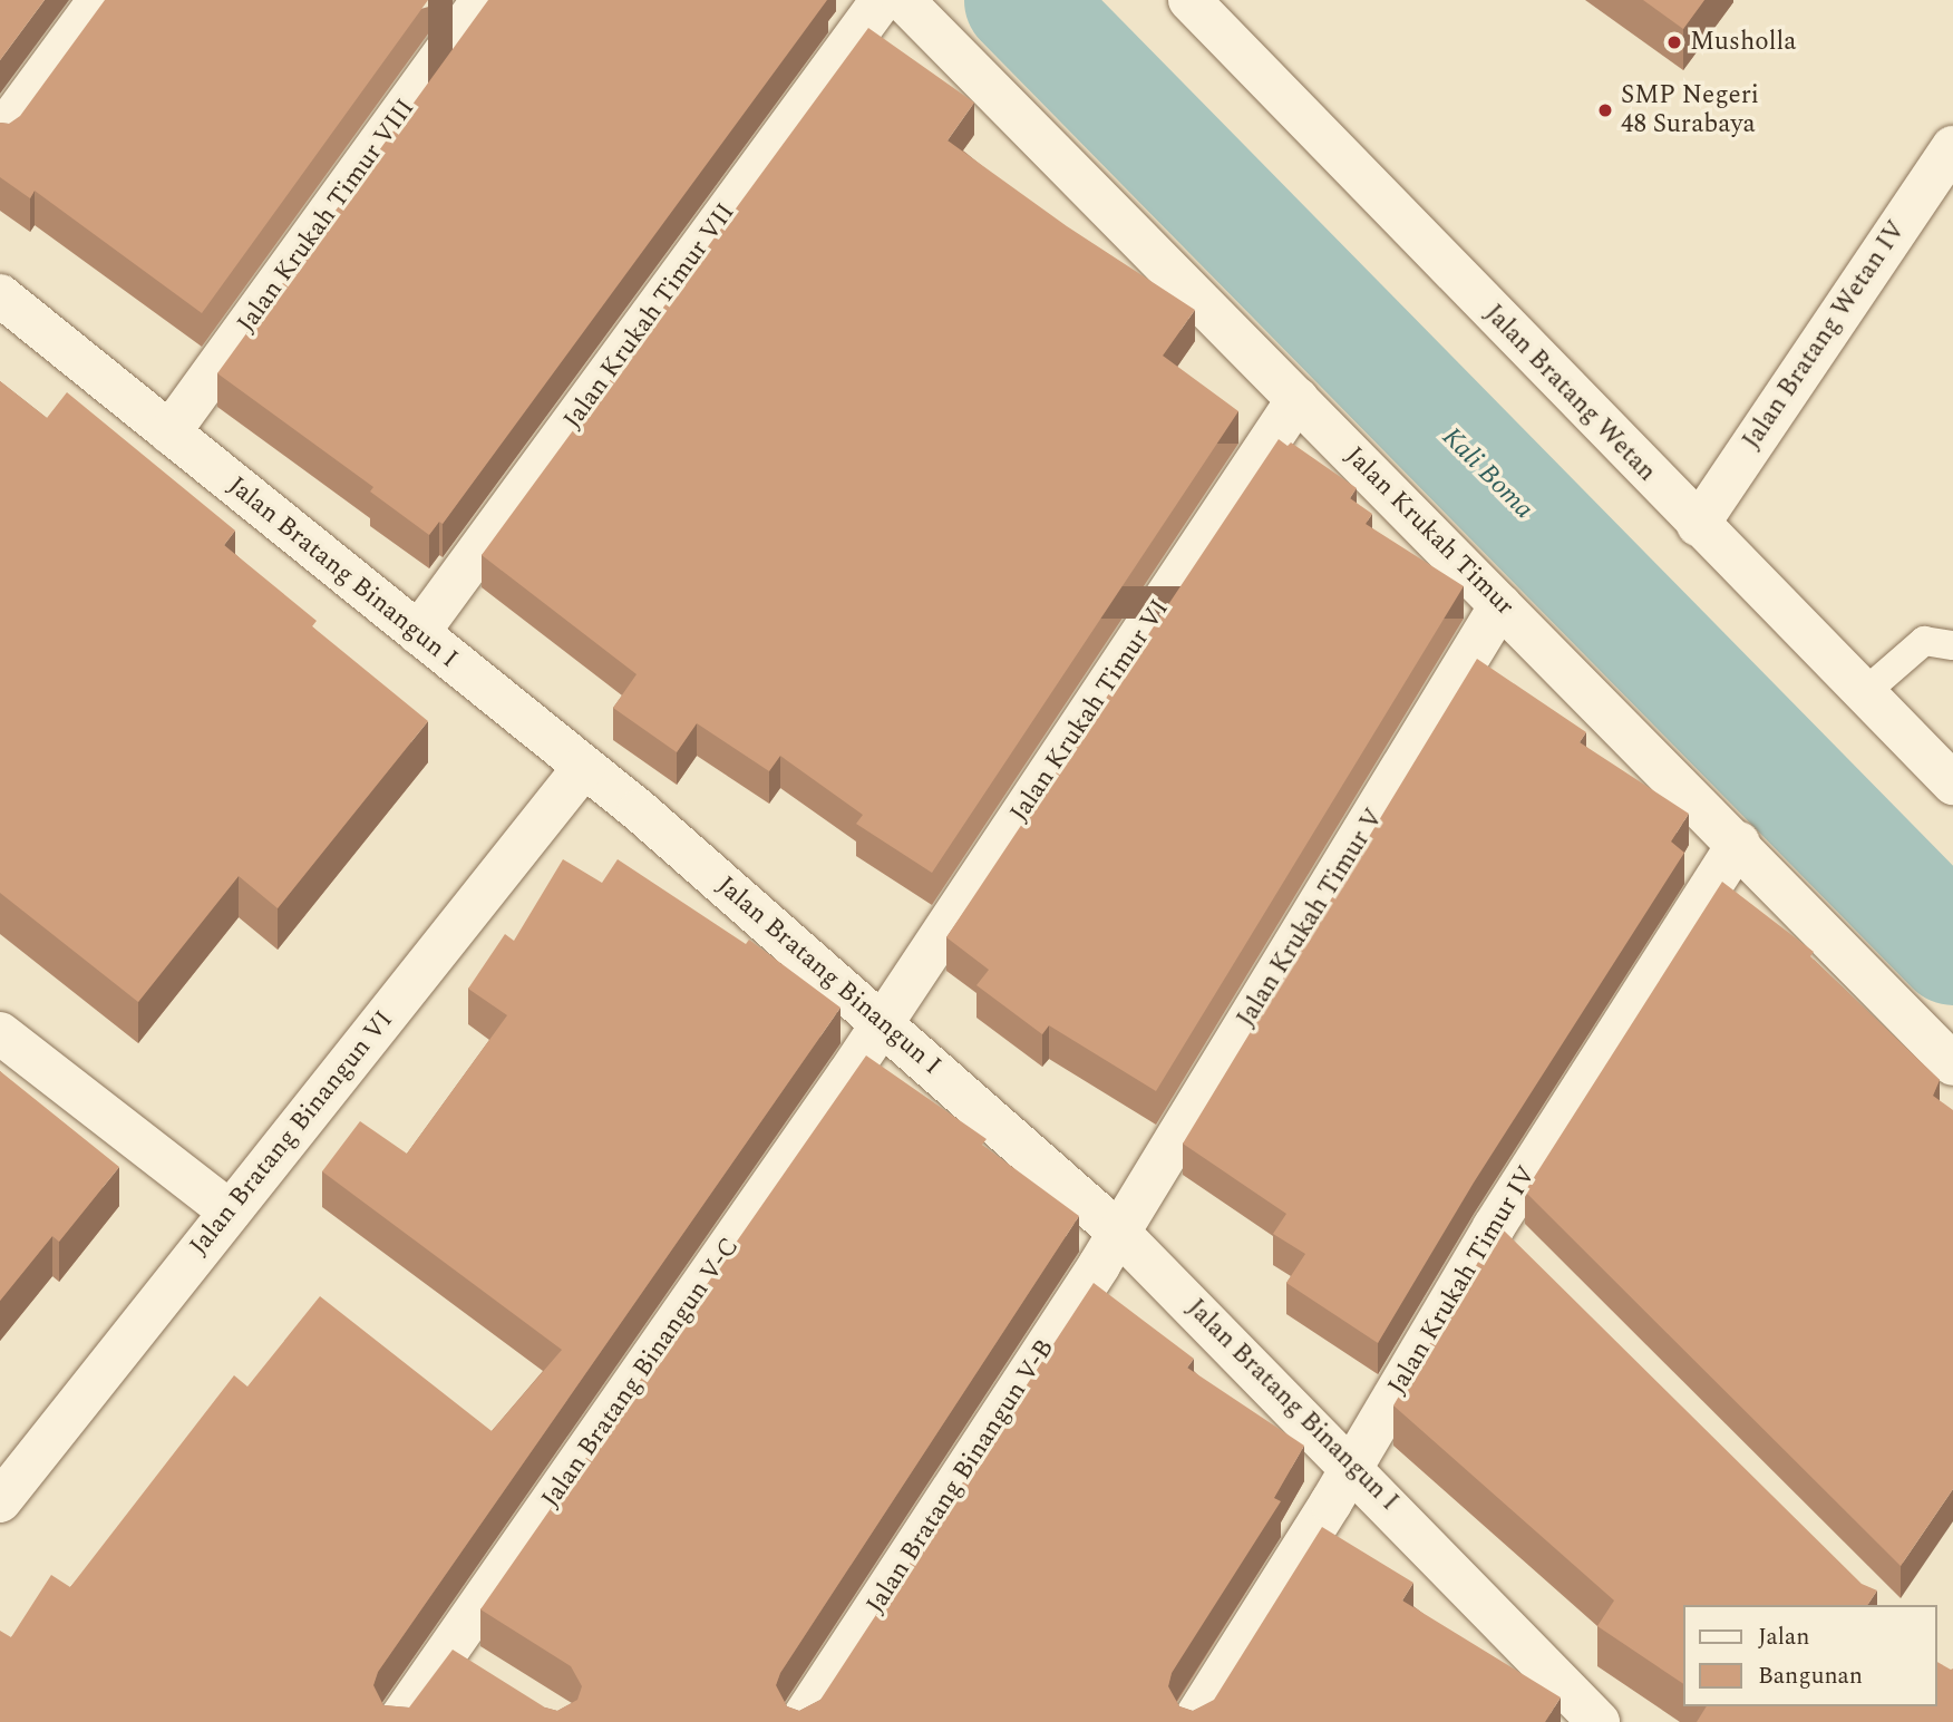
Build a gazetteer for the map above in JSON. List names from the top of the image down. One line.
{"streets":{"street":["Jalan Krukah Timur VIII","Jalan Krukah Timur VII","Jalan Bratang Wetan IV","Jalan Bratang Wetan","Jalan Krukah Timur","Jalan Bratang Binangun I","Jalan Krukah Timur VI","Jalan Krukah Timur V","Jalan Bratang Binangun VI","Jalan Krukah Timur IV","Jalan Bratang Binangun V-C","Jalan Bratang Binangun V-B"]},"crossings":[["Jalan Krukah Timur VIII","Jalan Bratang Binangun I"],["Jalan Krukah Timur VII","Jalan Bratang Binangun I"],["Jalan Bratang Wetan IV","Jalan Bratang Wetan"],["Jalan Krukah Timur","Jalan Krukah Timur VI"],["Jalan Krukah Timur","Jalan Krukah Timur V"],["Jalan Krukah Timur","Jalan Krukah Timur IV"],["Jalan Bratang Binangun I","Jalan Krukah Timur VI"],["Jalan Bratang Binangun I","Jalan Krukah Timur V"],["Jalan Bratang Binangun I","Jalan Bratang Binangun VI"],["Jalan Bratang Binangun I","Jalan Krukah Timur IV"],["Jalan Bratang Binangun I","Jalan Bratang Binangun V-C"],["Jalan Bratang Binangun I","Jalan Bratang Binangun V-B"],["Jalan Krukah Timur VI","Jalan Bratang Binangun V-C"],["Jalan Krukah Timur V","Jalan Bratang Binangun V-B"]],"water":["Kali Boma"],"places":["Musholla","SMP Negeri 48 Surabaya"],"legend":["Jalan","Bangunan"]}
